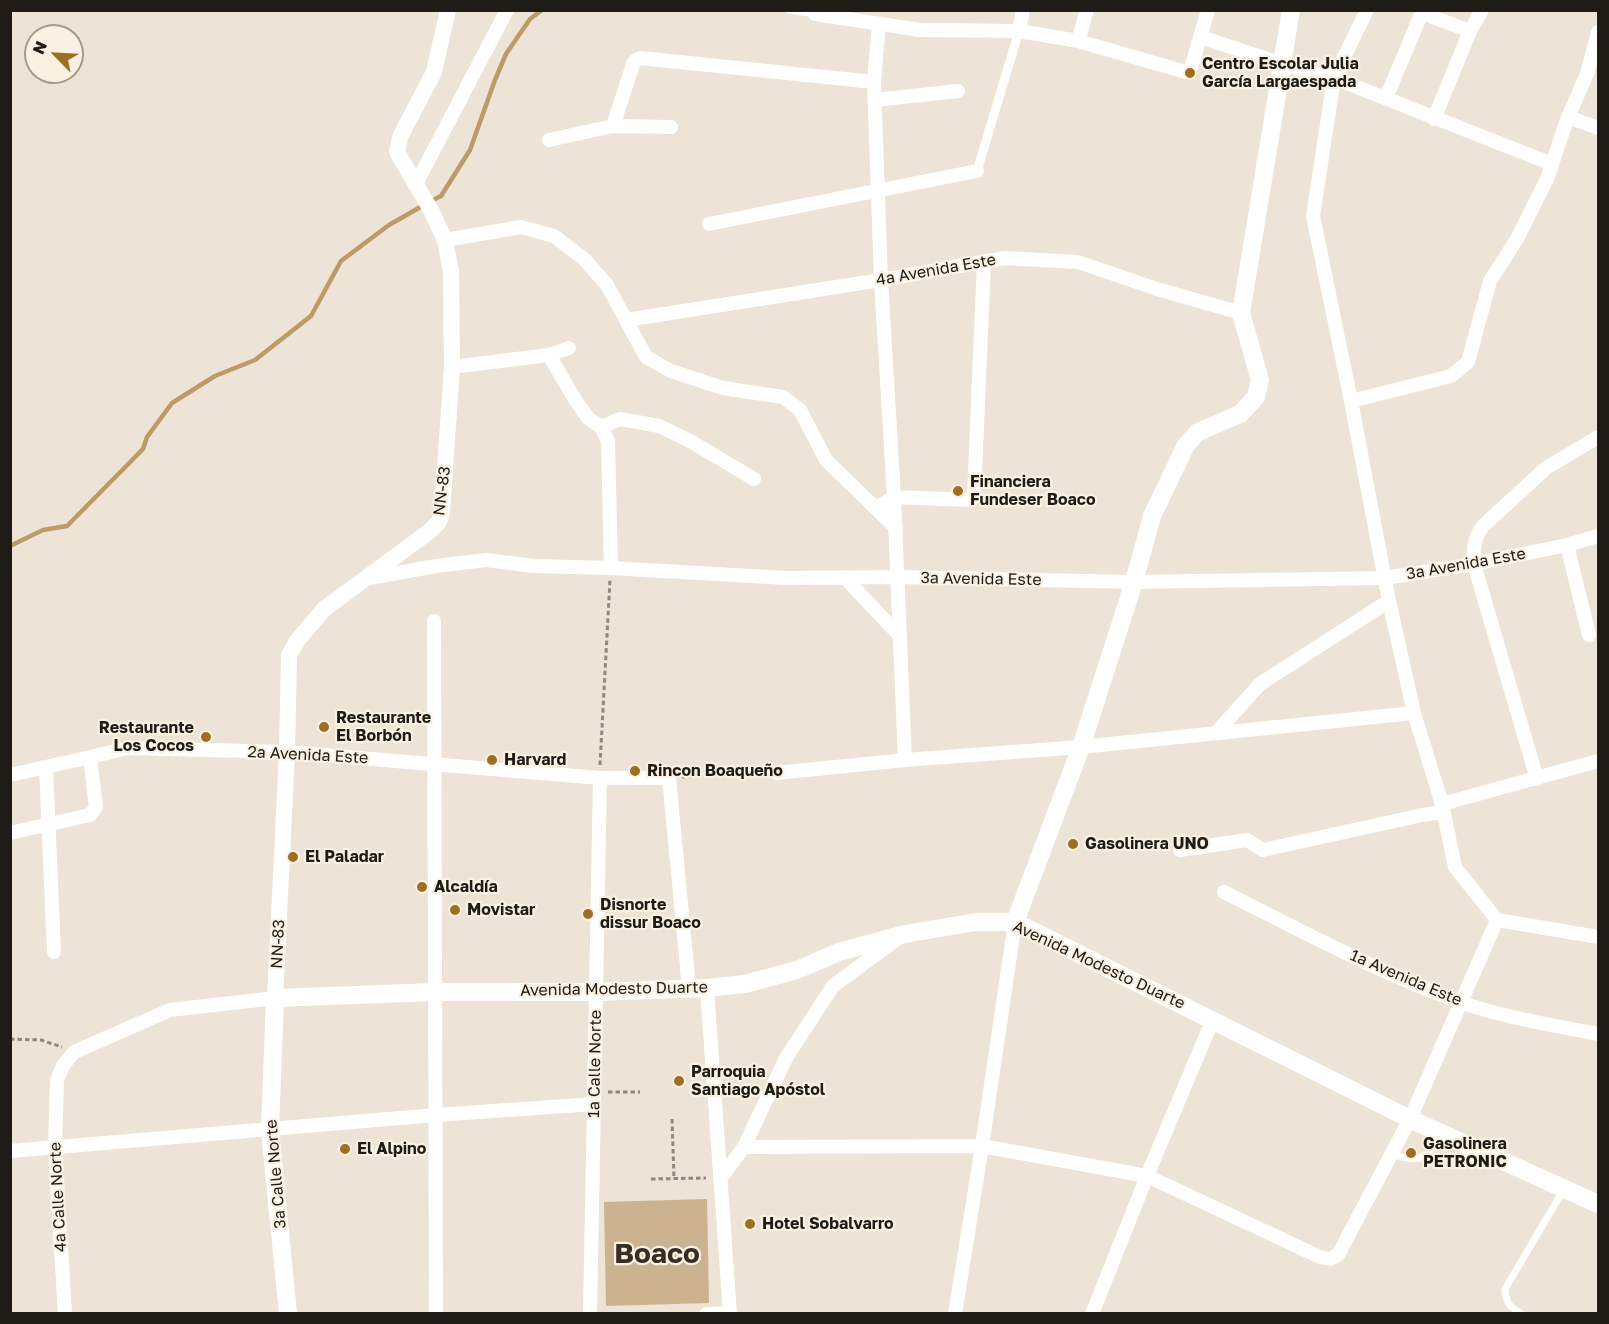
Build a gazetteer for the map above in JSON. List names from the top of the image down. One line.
{"streets":{"main road":["Avenida Modesto Duarte","3a Calle Norte"],"street":["4a Avenida Este","NN-83","3a Avenida Este","2a Avenida Este","1a Avenida Este","1a Calle Norte","4a Calle Norte"]},"crossings":[["NN-83","3a Avenida Este"],["NN-83","2a Avenida Este"],["NN-83","Avenida Modesto Duarte"],["NN-83","3a Calle Norte"],["2a Avenida Este","1a Calle Norte"],["Avenida Modesto Duarte","1a Calle Norte"],["Avenida Modesto Duarte","3a Calle Norte"]],"districts":["Boaco"],"places":["Centro Escolar Julia García Largaespada","Financiera Fundeser Boaco","Restaurante El Borbón","Restaurante Los Cocos","Harvard","Rincon Boaqueño","Gasolinera UNO","El Paladar","Alcaldía","Movistar","Disnorte dissur Boaco","Parroquia Santiago Apóstol","El Alpino","Gasolinera PETRONIC","Hotel Sobalvarro"],"north":"top left"}
